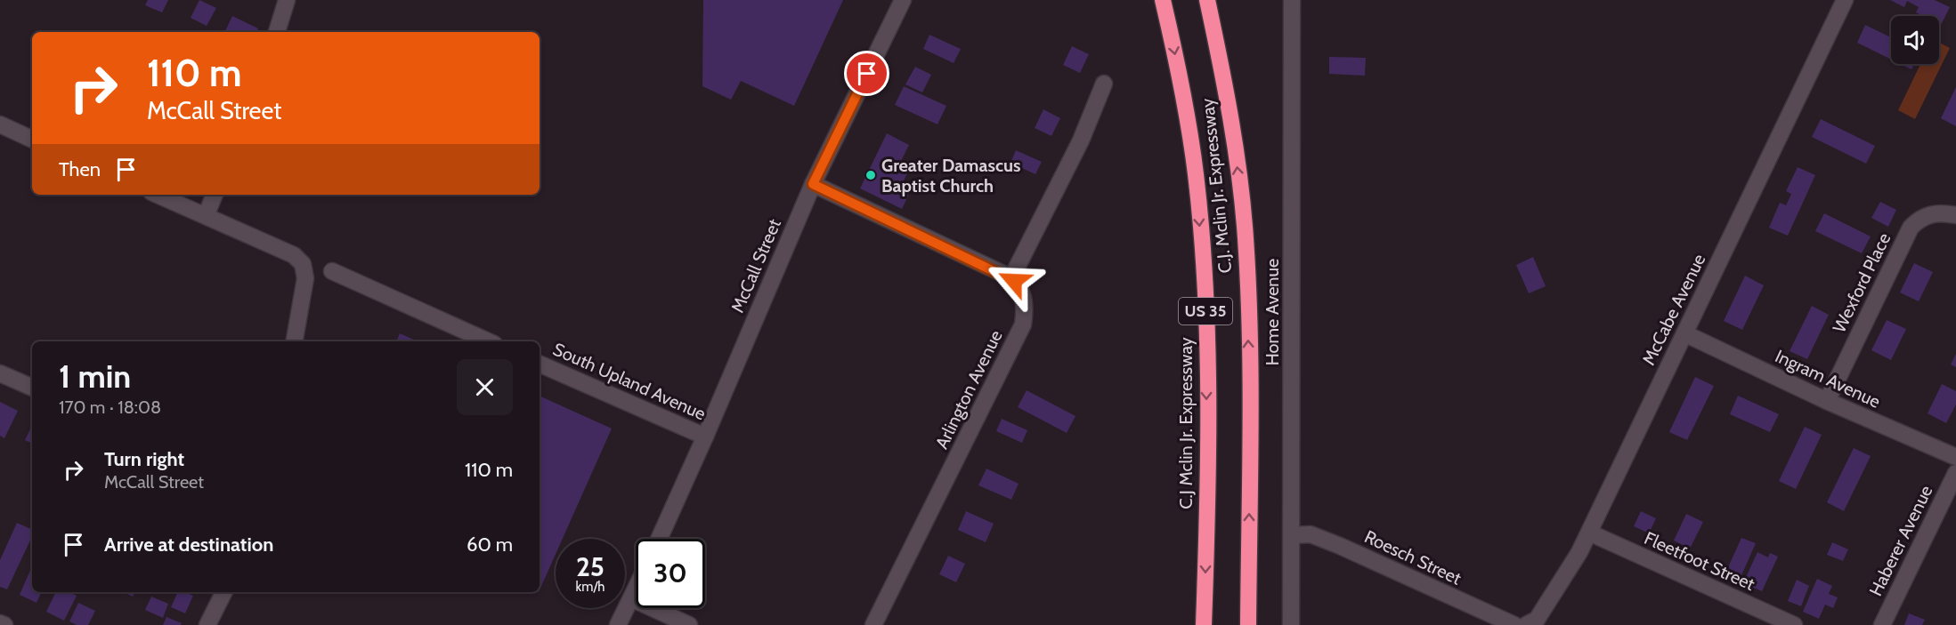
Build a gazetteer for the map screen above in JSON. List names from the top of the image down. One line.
{"streets":{"highway":["C.J. Mclin Jr. Expressway","US 35","C.J Mclin Jr. Expressway"],"street":["McCall Street","Wexford Place","McCabe Avenue","Home Avenue","Ingram Avenue","South Upland Avenue","Arlington Avenue","Haberer Avenue","Roesch Street","Fleetfoot Street"]},"crossings":[["McCall Street","South Upland Avenue"],["Wexford Place","Ingram Avenue"],["McCabe Avenue","Ingram Avenue"],["McCabe Avenue","Fleetfoot Street"],["Home Avenue","Roesch Street"]],"one_way":["C.J. Mclin Jr. Expressway","C.J Mclin Jr. Expressway"],"places":["Greater Damascus Baptist Church"],"page":{"turn":["110 m","McCall Street"],"then":"Then","heading":["1 min","170 m · 18:08"],"list":[{"name":"Turn right","note":"McCall Street","value":"110 m"},{"name":"Arrive at destination","value":"60 m"}],"speed":"25 km/h","limit":"30"}}
